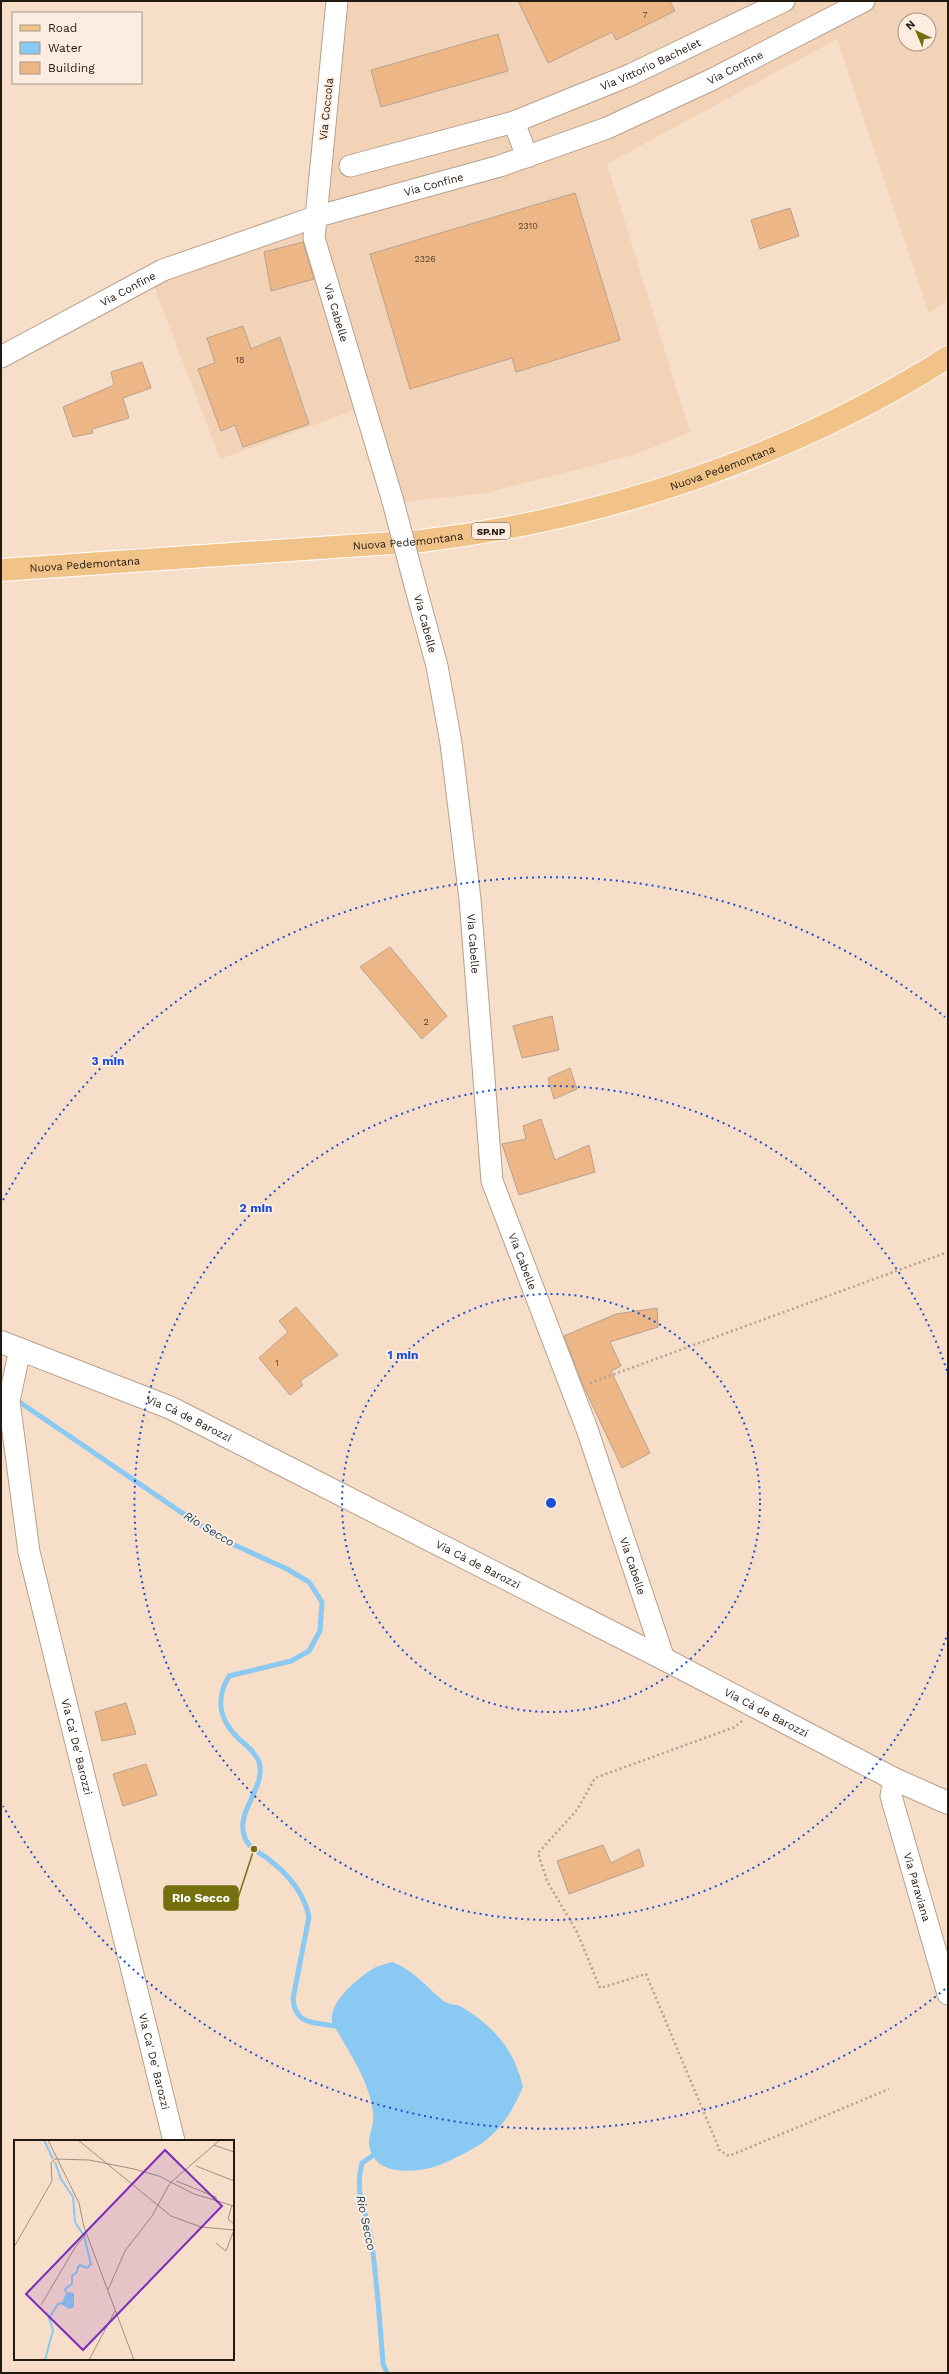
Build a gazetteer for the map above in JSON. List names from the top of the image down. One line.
{"streets":{"main road":["Nuova Pedemontana","SP.NP"],"street":["Via Vittorio Bachelet","Via Confine","Via Coccola","Via Cabelle","Via Cà de Barozzi","Via Ca' De' Barozzi","Via Paraviana"]},"crossings":[["Via Confine","Via Coccola"],["Via Confine","Via Cabelle"],["Via Coccola","Via Cabelle"],["Via Cabelle","Via Cà de Barozzi"],["Via Cà de Barozzi","Via Ca' De' Barozzi"],["Via Cà de Barozzi","Via Paraviana"]],"water":["Rio Secco"],"places":["Rio Secco"],"house_numbers":["7","2310","2326","18","2","1"],"legend":["Road","Water","Building"],"north":"top left","rings":["3 min","2 min","1 min"]}
